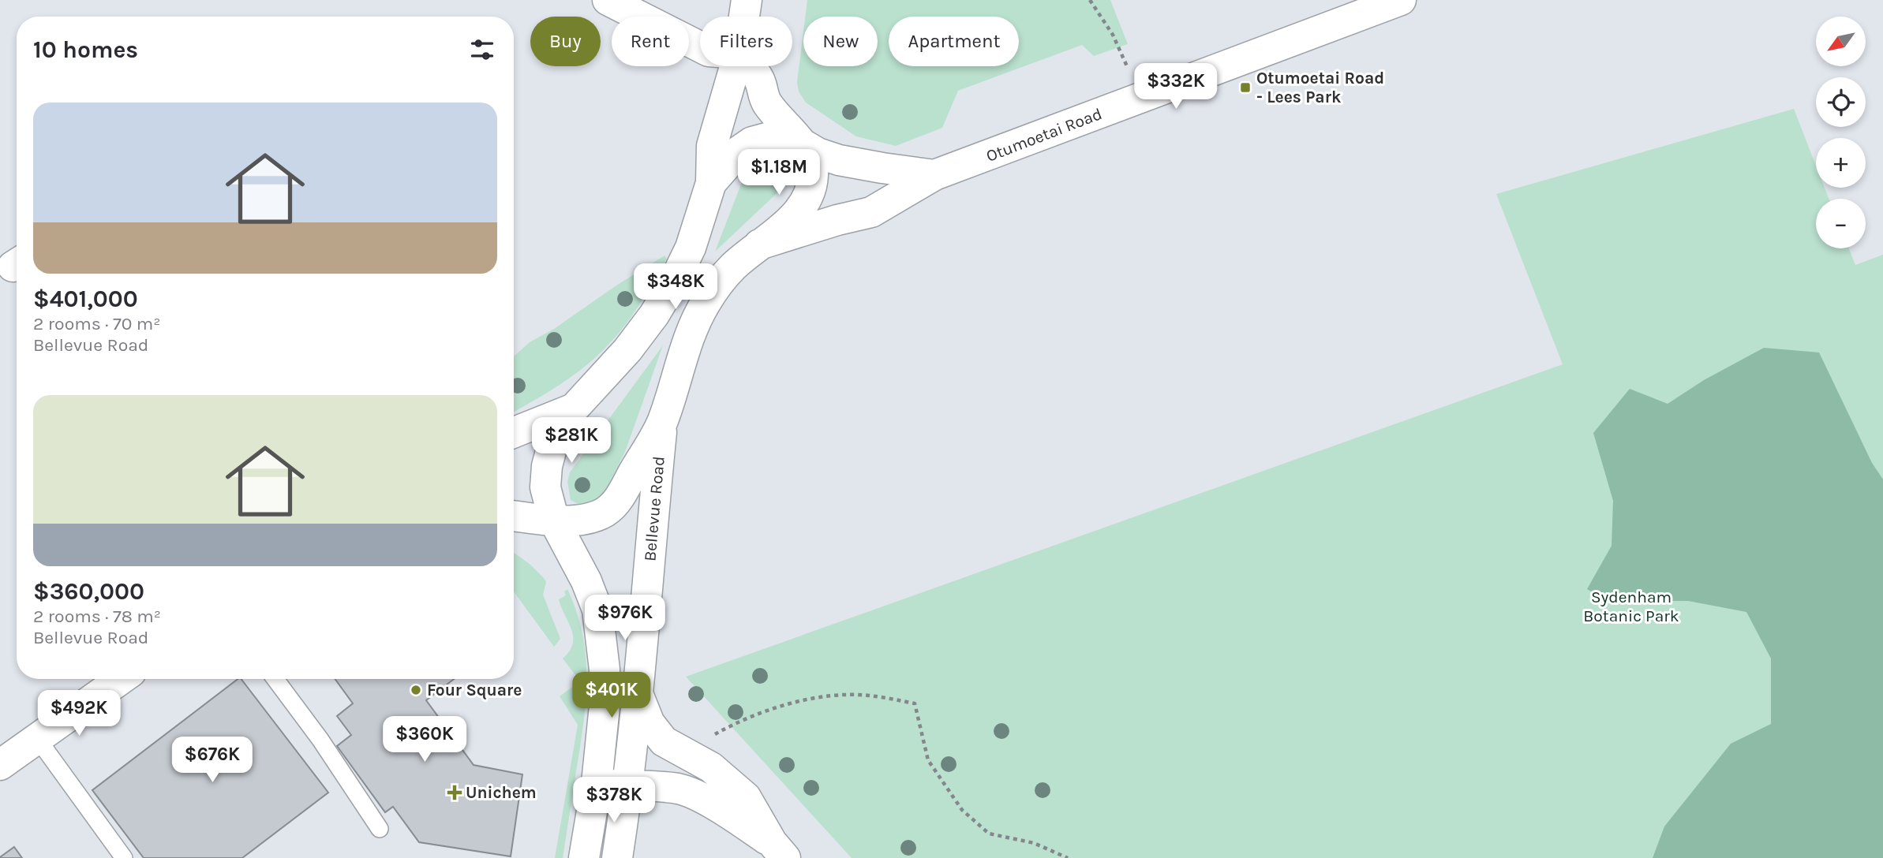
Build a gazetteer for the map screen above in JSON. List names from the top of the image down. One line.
{"streets":{"main road":["Otumoetai Road","Bellevue Road"]},"crossings":[["Otumoetai Road","Bellevue Road"]],"parks":["Sydenham Botanic Park"],"places":{"transit":["Otumoetai Road - Lees Park"],"other":["Four Square"],"health":["Unichem"]},"north":"bottom left","page":{"map_buttons":["+","−"],"chip":["Buy","Rent","Filters","New","Apartment"],"heading":"10 homes","price":["$332K","$1.18M","$348K","$281K","$976K","$401K","$492K","$360K","$676K","$378K"],"list":[{"name":"$401,000","note":"2 rooms · 70 m² · Bellevue Road"},{"name":"$360,000","note":"2 rooms · 78 m² · Bellevue Road"}]}}
